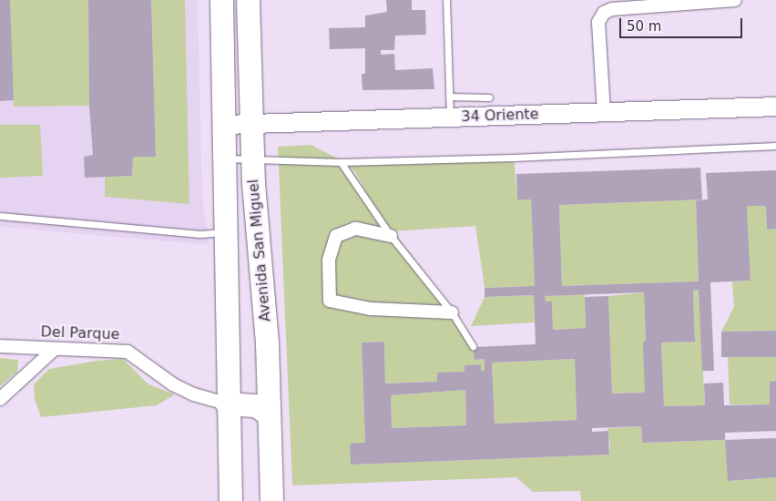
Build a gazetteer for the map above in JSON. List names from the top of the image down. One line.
{"streets":{"highway":["Avenida San Miguel"],"street":["34 Oriente","Del Parque"]},"crossings":[["34 Oriente","Avenida San Miguel"],["Avenida San Miguel","Del Parque"]],"scale_bar":"50 m"}
